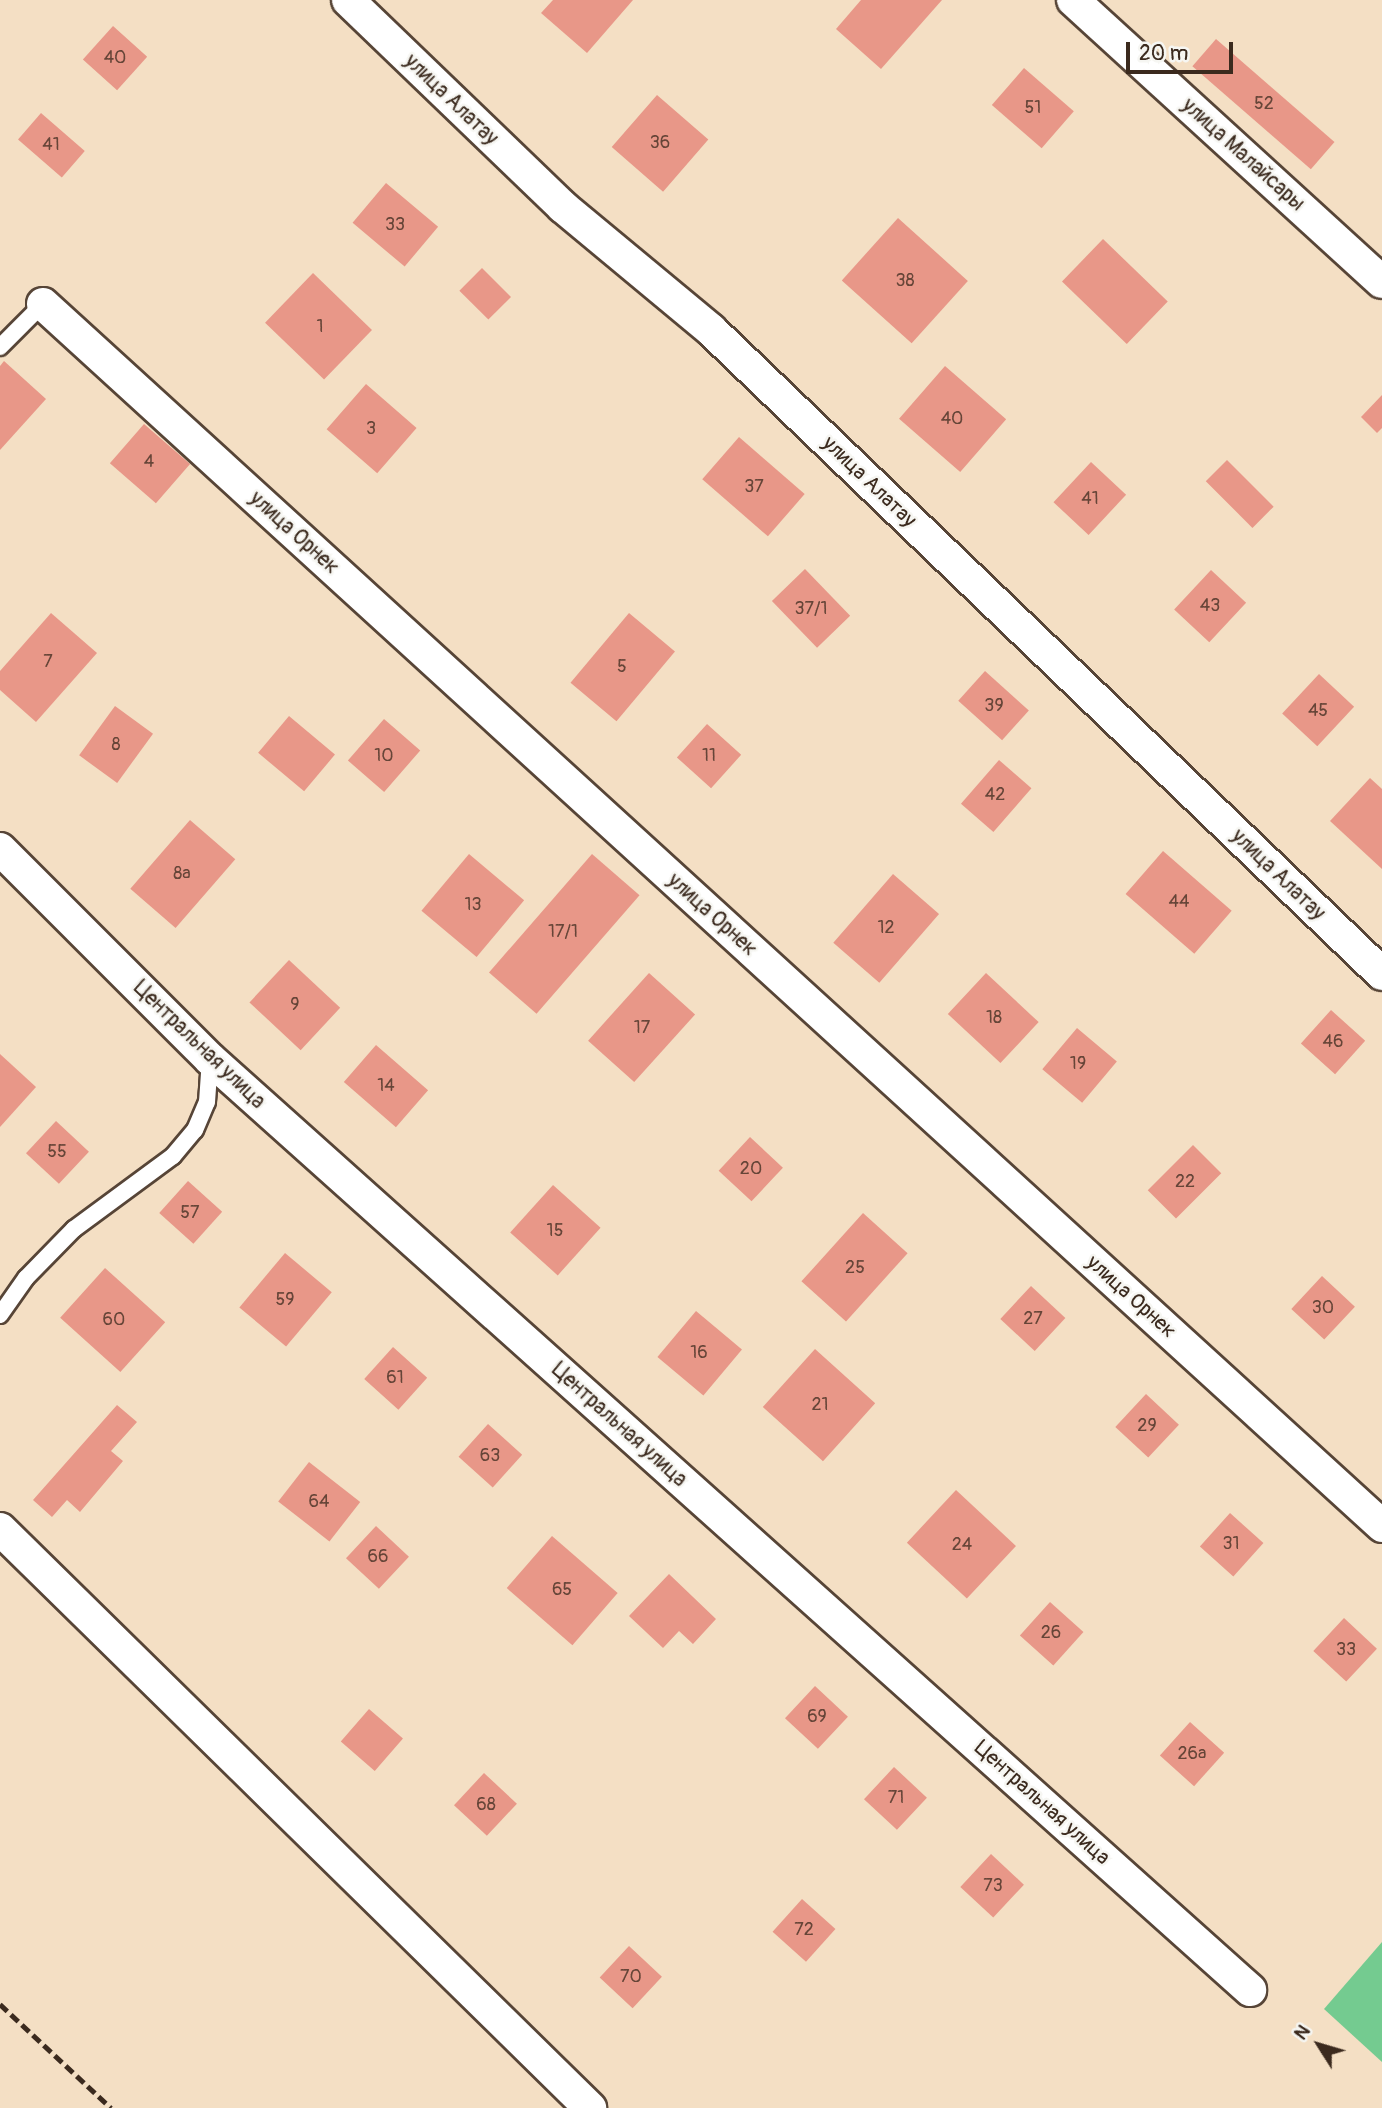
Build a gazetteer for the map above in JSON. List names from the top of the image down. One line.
{"streets":{"street":["улица Алатау","улица Малайсары","улица Орнек","Центральная улица"]},"house_numbers":["40","52","51","36","41","33","38","1","40","3","4","37","41","43","37/1","7","5","39","45","8","10","11","42","8а","44","13","12","17/1","9","18","17","46","19","14","55","20","22","57","15","25","59","30","27","60","16","61","21","29","63","64","31","24","66","65","26","33","69","26а","71","68","73","72","70"],"scale_bar":"20 m","north":"top left"}
